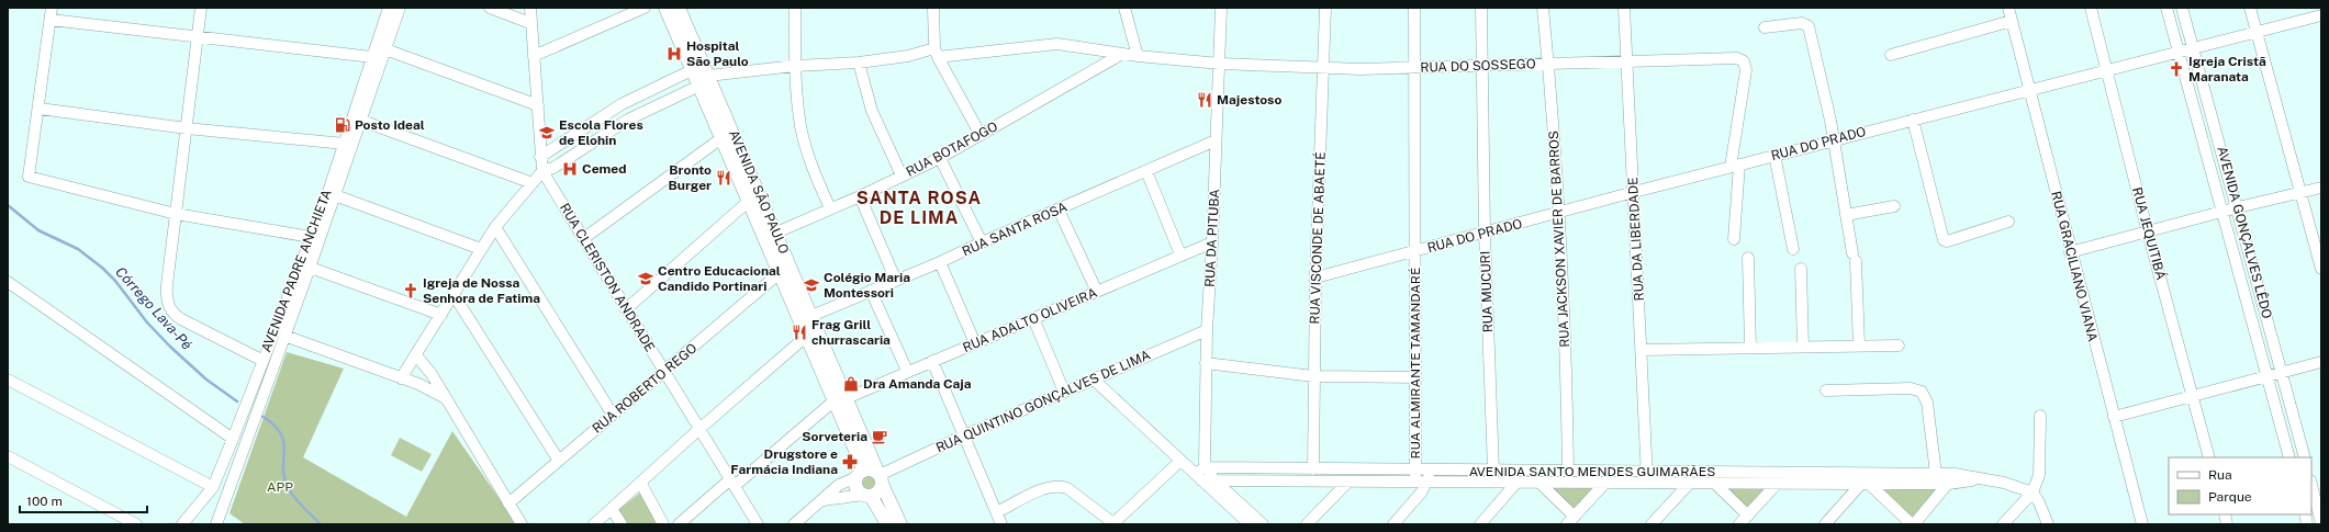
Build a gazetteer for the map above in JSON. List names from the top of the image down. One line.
{"streets":{"main road":["AVENIDA SÃO PAULO"],"street":["RUA DO SOSSEGO","RUA DO PRADO","RUA BOTAFOGO","RUA SANTA ROSA","AVENIDA GONÇALVES LÊDO","RUA JEQUITIBÁ","RUA DA PITUBA","RUA VISCONDE DE ABAETÉ","RUA JACKSON XAVIER DE BARROS","RUA DA LIBERDADE","RUA GRACILIANO VIANA","AVENIDA PADRE ANCHIETA","RUA CLERISTON ANDRADE","RUA MUCURI","RUA ADALTO OLIVEIRA","RUA ALMIRANTE TAMANDARÉ","RUA ROBERTO REGO","RUA QUINTINO GONÇALVES DE LIMA","AVENIDA SANTO MENDES GUIMARÃES"]},"crossings":[["RUA DO SOSSEGO","RUA DO PRADO"],["RUA DO SOSSEGO","RUA BOTAFOGO"],["RUA DO SOSSEGO","AVENIDA SÃO PAULO"],["RUA DO SOSSEGO","RUA DA PITUBA"],["RUA DO SOSSEGO","RUA VISCONDE DE ABAETÉ"],["RUA DO SOSSEGO","RUA JACKSON XAVIER DE BARROS"],["RUA DO SOSSEGO","RUA DA LIBERDADE"],["RUA DO SOSSEGO","RUA MUCURI"],["RUA DO SOSSEGO","RUA ALMIRANTE TAMANDARÉ"],["RUA DO PRADO","AVENIDA GONÇALVES LÊDO"],["RUA DO PRADO","RUA JEQUITIBÁ"],["RUA DO PRADO","RUA VISCONDE DE ABAETÉ"],["RUA DO PRADO","RUA JACKSON XAVIER DE BARROS"],["RUA DO PRADO","RUA DA LIBERDADE"],["RUA DO PRADO","RUA GRACILIANO VIANA"],["RUA DO PRADO","RUA MUCURI"],["RUA DO PRADO","RUA ALMIRANTE TAMANDARÉ"],["RUA BOTAFOGO","AVENIDA SÃO PAULO"],["AVENIDA SÃO PAULO","RUA SANTA ROSA"],["AVENIDA SÃO PAULO","RUA ADALTO OLIVEIRA"],["AVENIDA SÃO PAULO","RUA ROBERTO REGO"],["AVENIDA SÃO PAULO","RUA QUINTINO GONÇALVES DE LIMA"],["RUA SANTA ROSA","RUA DA PITUBA"],["RUA DA PITUBA","RUA ADALTO OLIVEIRA"],["RUA DA PITUBA","RUA QUINTINO GONÇALVES DE LIMA"],["RUA DA PITUBA","AVENIDA SANTO MENDES GUIMARÃES"],["RUA VISCONDE DE ABAETÉ","AVENIDA SANTO MENDES GUIMARÃES"],["RUA JACKSON XAVIER DE BARROS","AVENIDA SANTO MENDES GUIMARÃES"],["RUA DA LIBERDADE","AVENIDA SANTO MENDES GUIMARÃES"],["RUA CLERISTON ANDRADE","RUA ADALTO OLIVEIRA"],["RUA CLERISTON ANDRADE","RUA ROBERTO REGO"],["RUA MUCURI","AVENIDA SANTO MENDES GUIMARÃES"],["RUA ALMIRANTE TAMANDARÉ","AVENIDA SANTO MENDES GUIMARÃES"]],"districts":["SANTA ROSA DE LIMA"],"water":["Córrego Lava-Pé"],"parks":["APP"],"places":{"hospital":["Hospital São Paulo","Cemed"],"church":["Igreja Cristã Maranata","Igreja de Nossa Senhora de Fatima"],"restaurant":["Majestoso","Bronto Burger","Frag Grill churrascaria"],"fuel station":["Posto Ideal"],"school or university":["Escola Flores de Elohin","Centro Educacional Candido Portinari","Colégio Maria Montessori"],"shop":["Dra Amanda Caja"],"cafe":["Sorveteria"],"pharmacy":["Drugstore e Farmácia Indiana"]},"legend":["Rua","Parque"],"scale_bar":"100 m"}
